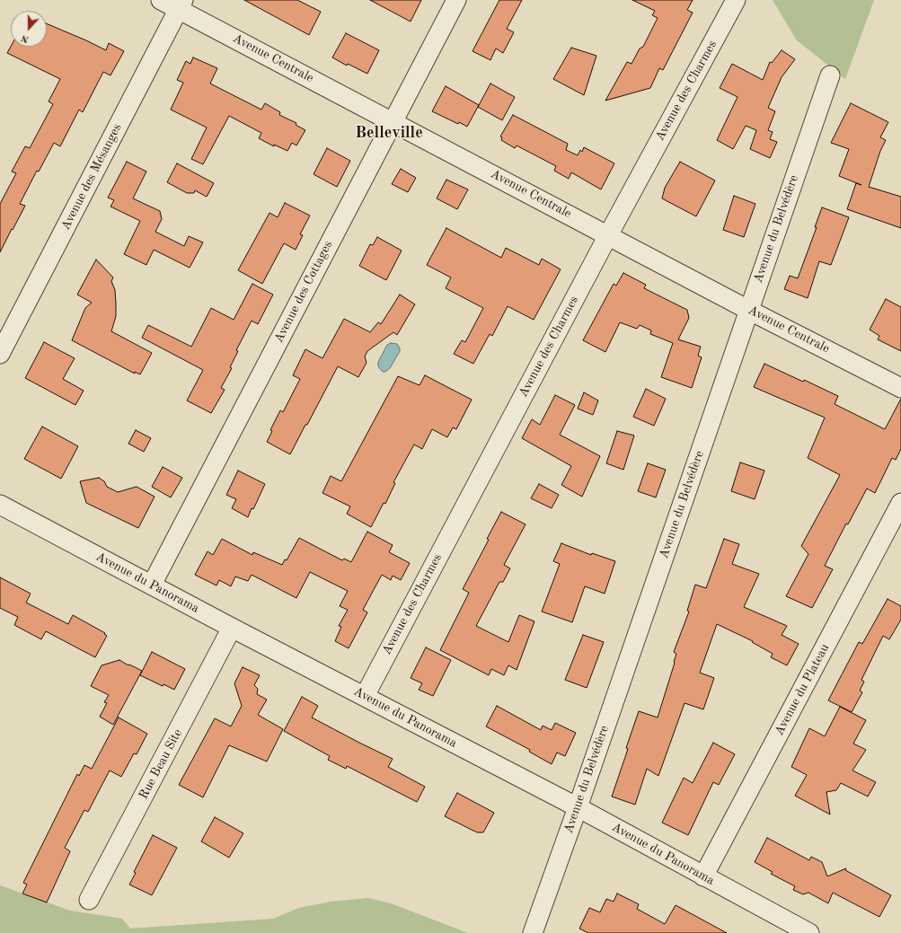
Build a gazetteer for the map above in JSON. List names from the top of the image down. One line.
{"streets":{"street":["Avenue Centrale","Avenue des Charmes","Avenue des Mésanges","Avenue du Belvédère","Avenue des Cottages","Avenue du Panorama","Avenue du Plateau","Rue Beau Site"]},"crossings":[["Avenue Centrale","Avenue des Charmes"],["Avenue Centrale","Avenue des Mésanges"],["Avenue Centrale","Avenue du Belvédère"],["Avenue Centrale","Avenue des Cottages"],["Avenue des Charmes","Avenue du Panorama"],["Avenue du Belvédère","Avenue du Panorama"],["Avenue des Cottages","Avenue du Panorama"],["Avenue du Panorama","Avenue du Plateau"],["Avenue du Panorama","Rue Beau Site"]],"districts":["Belleville"],"north":"bottom"}
